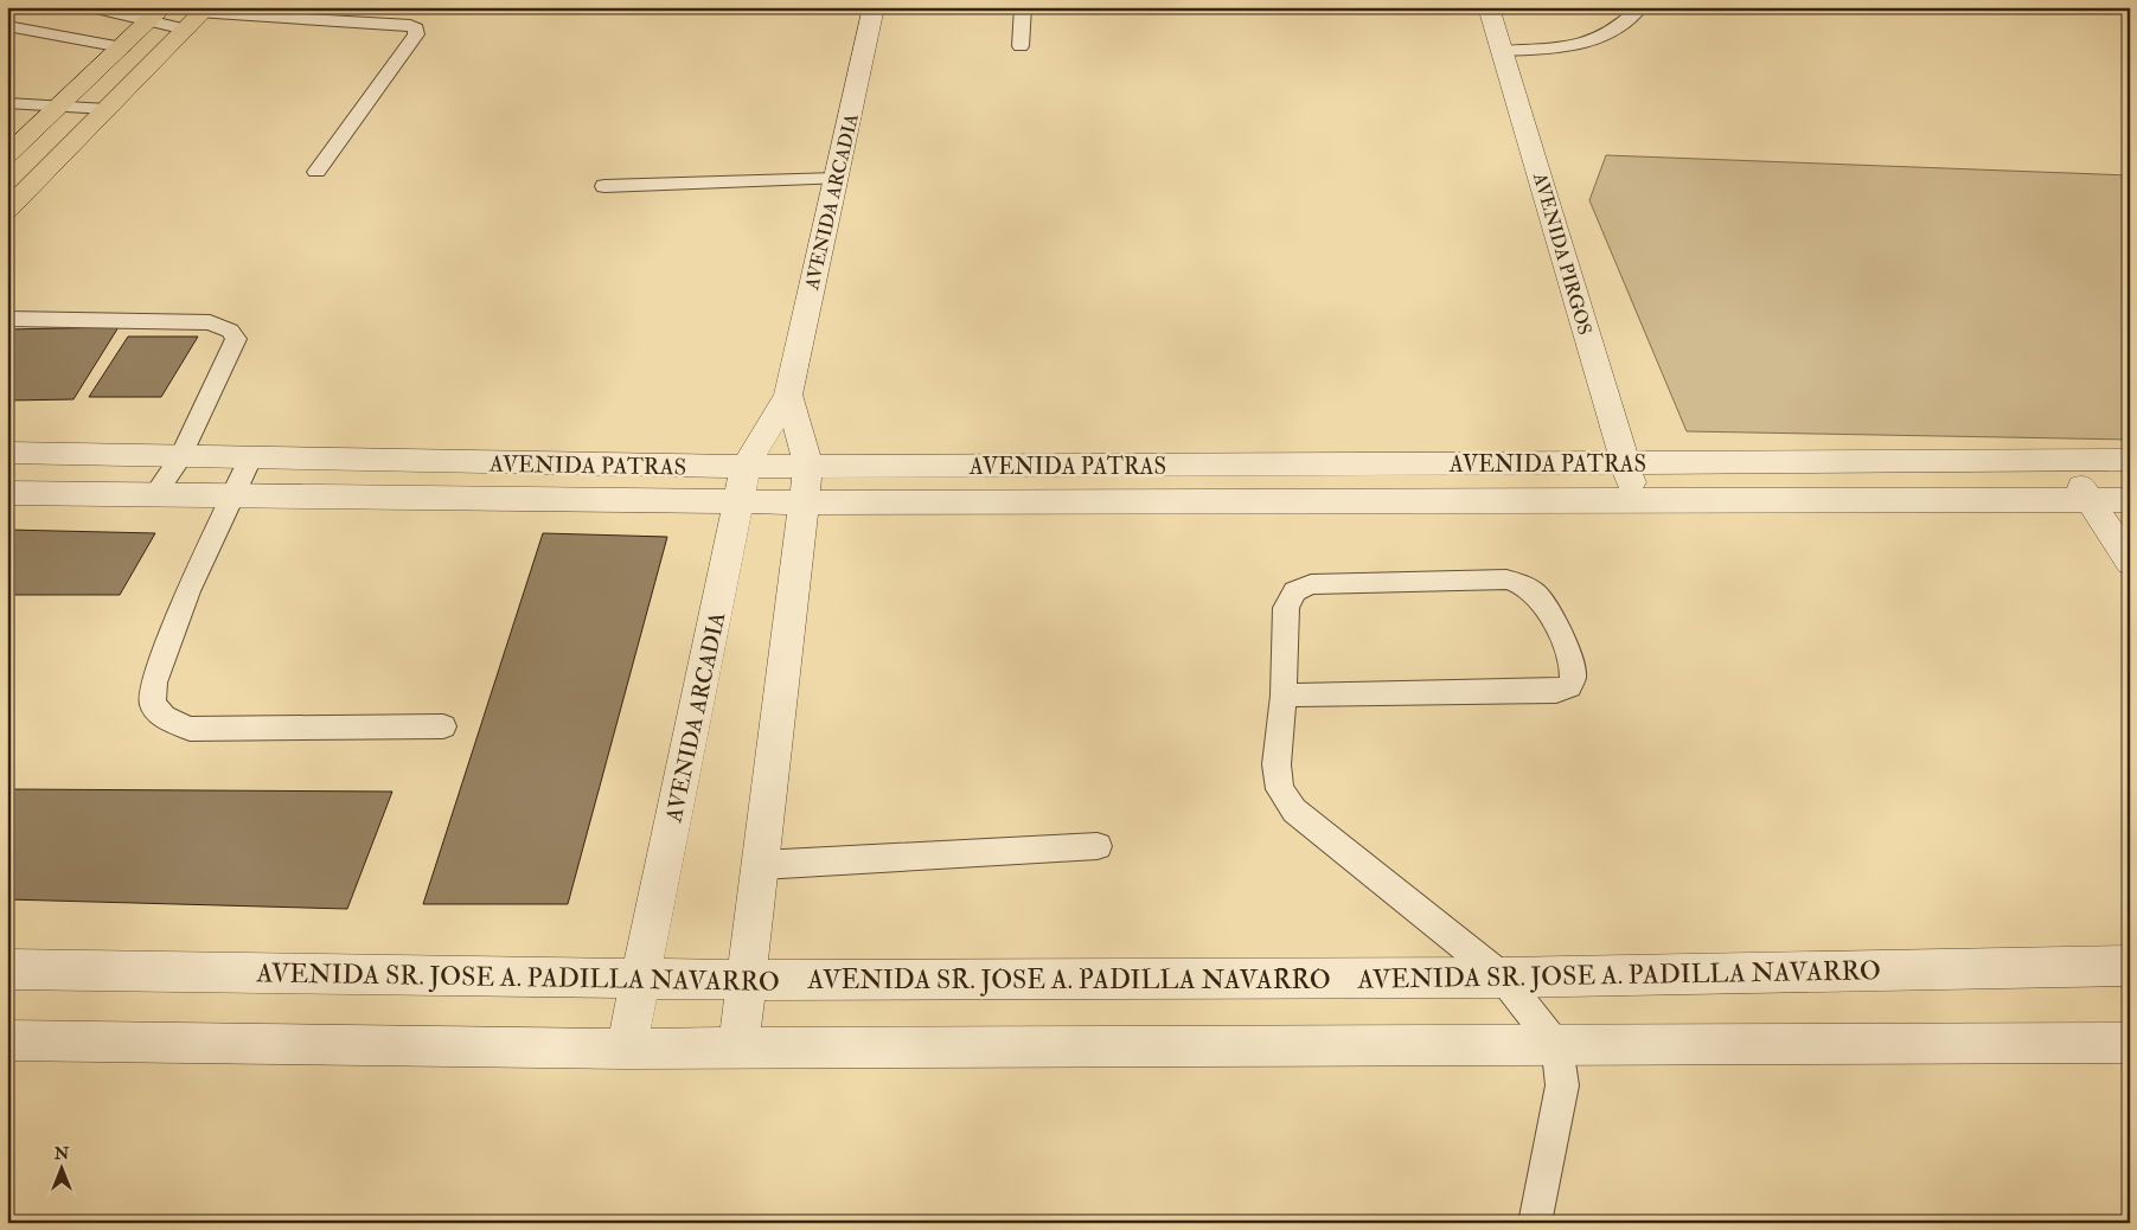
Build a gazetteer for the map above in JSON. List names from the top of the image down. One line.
{"streets":{"street":["AVENIDA ARCADIA","AVENIDA PIRGOS","AVENIDA PATRAS","AVENIDA SR. JOSE A. PADILLA NAVARRO"]},"crossings":[["AVENIDA ARCADIA","AVENIDA PATRAS"],["AVENIDA ARCADIA","AVENIDA SR. JOSE A. PADILLA NAVARRO"],["AVENIDA PIRGOS","AVENIDA PATRAS"]],"north":"top"}
